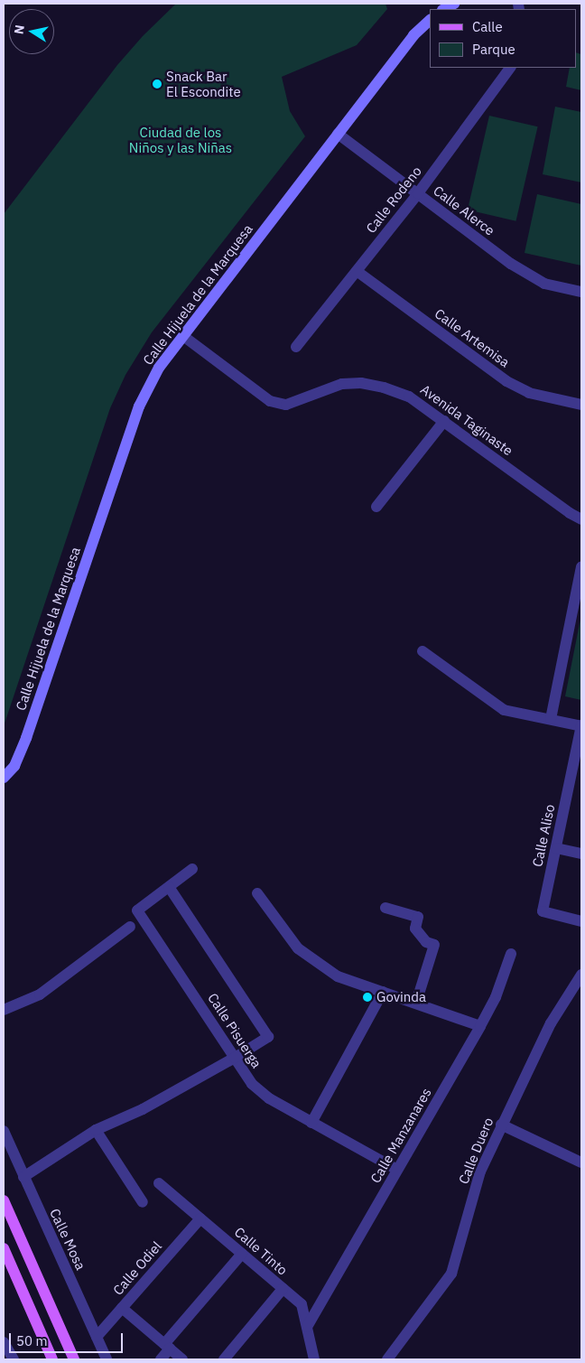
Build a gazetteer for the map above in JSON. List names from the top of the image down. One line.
{"streets":{"street":["Calle Rodeno","Calle Alerce","Calle Hijuela de la Marquesa","Calle Artemisa","Avenida Taginaste","Calle Aliso","Calle Pisuerga","Calle Manzanares","Calle Duero","Calle Mosa","Calle Tinto","Calle Odiel"]},"crossings":[["Calle Rodeno","Calle Alerce"],["Calle Rodeno","Calle Artemisa"],["Calle Alerce","Calle Hijuela de la Marquesa"],["Calle Hijuela de la Marquesa","Avenida Taginaste"],["Calle Pisuerga","Calle Manzanares"],["Calle Manzanares","Calle Tinto"],["Calle Mosa","Calle Odiel"],["Calle Tinto","Calle Odiel"]],"parks":["Ciudad de los Niños y las Niñas"],"places":["Snack Bar El Escondite","Govinda"],"legend":["Calle","Parque"],"scale_bar":"50 m","north":"left"}
